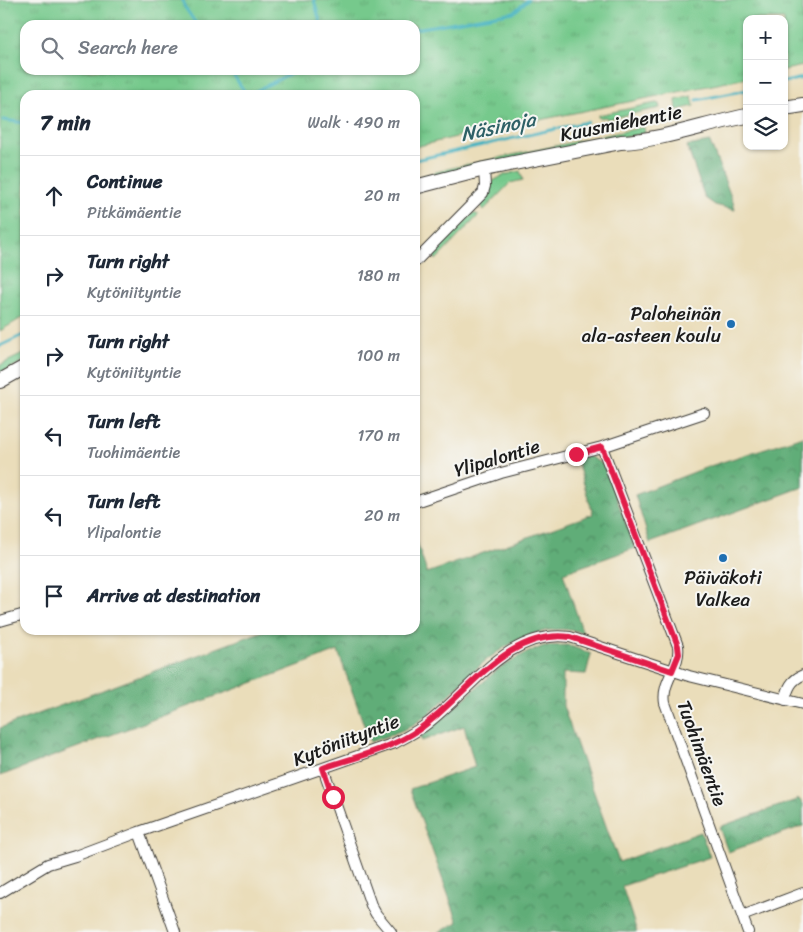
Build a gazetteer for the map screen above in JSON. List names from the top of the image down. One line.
{"streets":{"main road":["Kuusmiehentie"],"street":["Ylipalontie","Kytöniityntie","Tuohimäentie"]},"crossings":[["Ylipalontie","Tuohimäentie"],["Kytöniityntie","Tuohimäentie"]],"water":["Näsinoja"],"places":["Paloheinän ala-asteen koulu","Päiväkoti Valkea"],"page":{"map_buttons":["+","−"],"search":"Search here","heading":["7 min","Walk · 490 m"],"list":[["Continue","Pitkämäentie","20 m"],["Turn right","Kytöniityntie","180 m"],["Turn right","Kytöniityntie","100 m"],["Turn left","Tuohimäentie","170 m"],["Turn left","Ylipalontie","20 m"],"Arrive at destination"]}}
